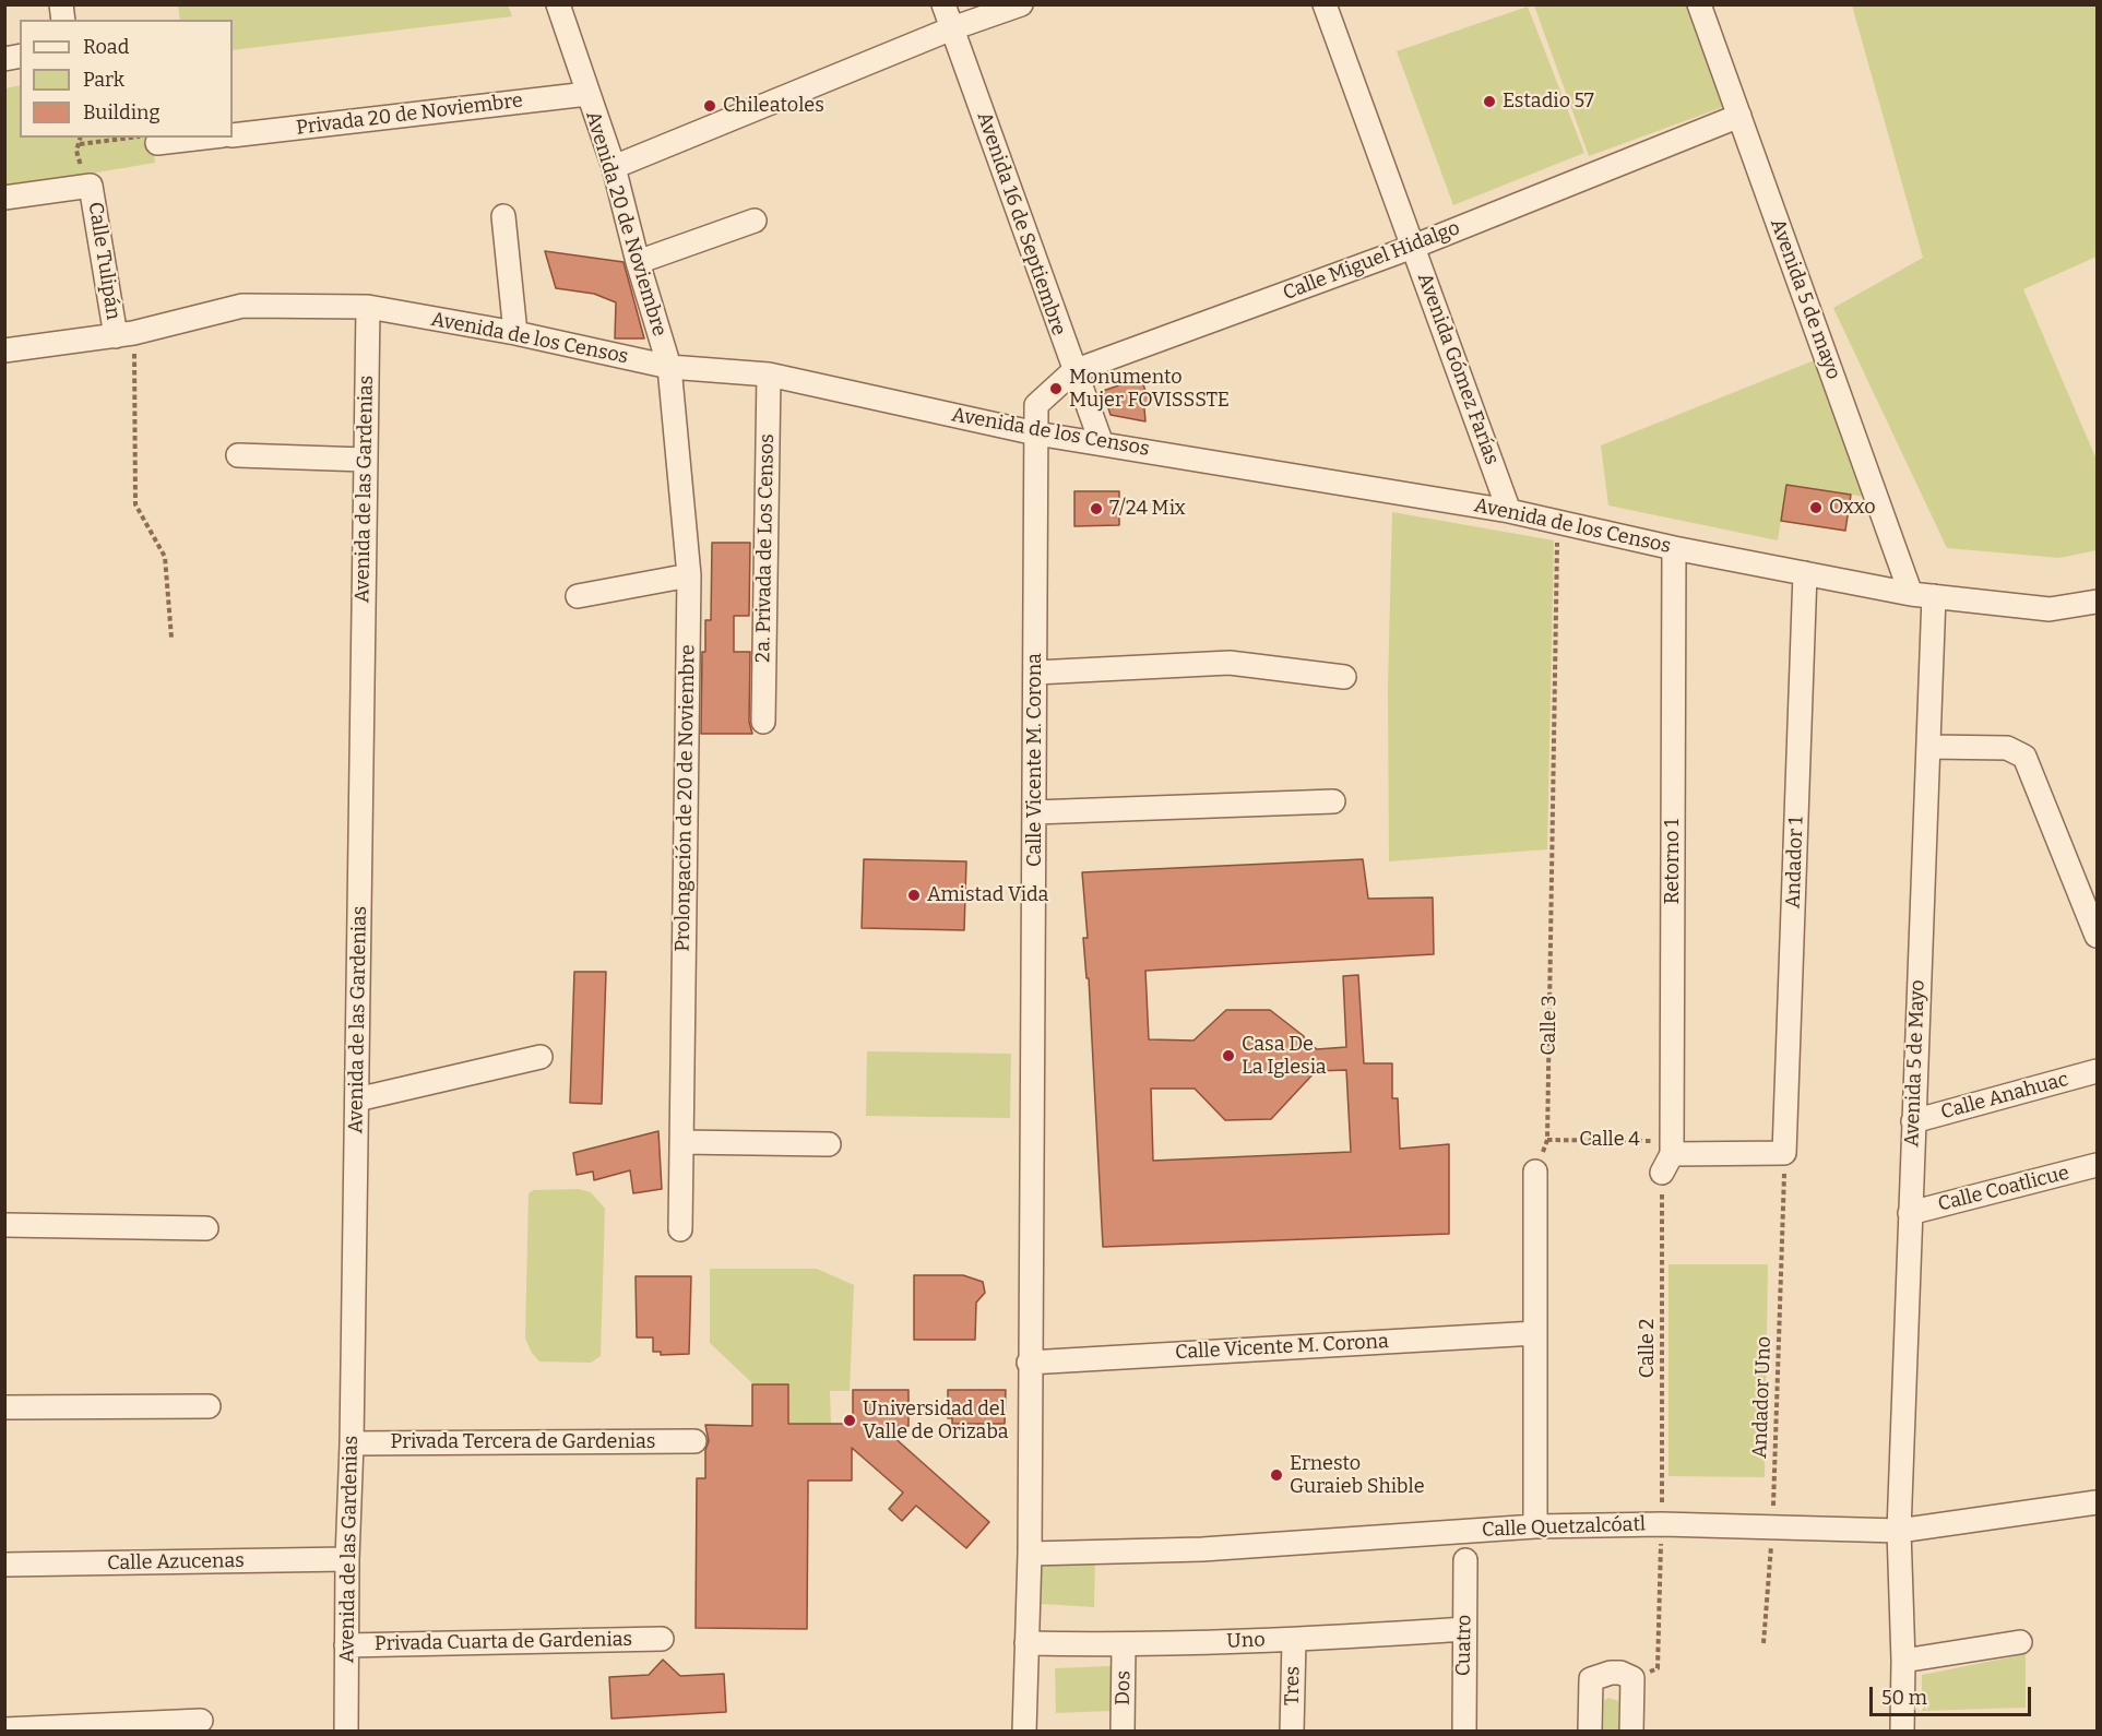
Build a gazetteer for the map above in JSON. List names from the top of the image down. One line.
{"streets":{"street":["Privada 20 de Noviembre","Avenida 20 de Noviembre","Avenida 16 de Septiembre","Calle Tulipán","Calle Miguel Hidalgo","Avenida 5 de mayo","Avenida de los Censos","Avenida Gómez Farías","Avenida de las Gardenias","2a. Privada de Los Censos","Calle Vicente M. Corona","Prolongación de 20 de Noviembre","Retorno 1","Andador 1","Avenida 5 de Mayo","Calle Anahuac","Calle Coatlicue","Privada Tercera de Gardenias","Calle Quetzalcóatl","Calle Azucenas","Uno","Privada Cuarta de Gardenias","Cuatro","Tres","Dos"],"path":["Calle 3","Calle 4","Calle 2","Andador Uno"]},"crossings":[["Privada 20 de Noviembre","Avenida 20 de Noviembre"],["Avenida 20 de Noviembre","Avenida de los Censos"],["Avenida 20 de Noviembre","Prolongación de 20 de Noviembre"],["Avenida 16 de Septiembre","Calle Miguel Hidalgo"],["Avenida 16 de Septiembre","Avenida de los Censos"],["Calle Tulipán","Avenida de los Censos"],["Calle Miguel Hidalgo","Avenida 5 de mayo"],["Calle Miguel Hidalgo","Avenida de los Censos"],["Calle Miguel Hidalgo","Avenida Gómez Farías"],["Calle Miguel Hidalgo","Calle Vicente M. Corona"],["Avenida 5 de mayo","Avenida de los Censos"],["Avenida de los Censos","Avenida Gómez Farías"],["Avenida de los Censos","Avenida de las Gardenias"],["Avenida de los Censos","2a. Privada de Los Censos"],["Avenida de los Censos","Calle Vicente M. Corona"],["Avenida de los Censos","Prolongación de 20 de Noviembre"],["Avenida de los Censos","Retorno 1"],["Avenida de los Censos","Andador 1"],["Avenida de los Censos","Calle 3"],["Avenida de los Censos","Avenida 5 de Mayo"],["Avenida de las Gardenias","Privada Tercera de Gardenias"],["Avenida de las Gardenias","Calle Azucenas"],["Avenida de las Gardenias","Privada Cuarta de Gardenias"],["Calle Vicente M. Corona","Calle Quetzalcóatl"],["Calle Vicente M. Corona","Uno"],["Retorno 1","Calle 4"],["Retorno 1","Calle 2"],["Andador 1","Andador Uno"],["Calle 3","Calle 4"],["Avenida 5 de Mayo","Calle Anahuac"],["Avenida 5 de Mayo","Calle Coatlicue"],["Avenida 5 de Mayo","Calle Quetzalcóatl"],["Calle 4","Calle 2"],["Calle 2","Calle Quetzalcóatl"],["Andador Uno","Calle Quetzalcóatl"],["Uno","Cuatro"],["Uno","Tres"],["Uno","Dos"]],"places":["Estadio 57","Chileatoles","Monumento Mujer FOVISSSTE","Oxxo","7/24 Mix","Amistad Vida","Casa De La Iglesia","Universidad del Valle de Orizaba","Ernesto Guraieb Shible"],"legend":["Road","Park","Building"],"scale_bar":"50 m"}
